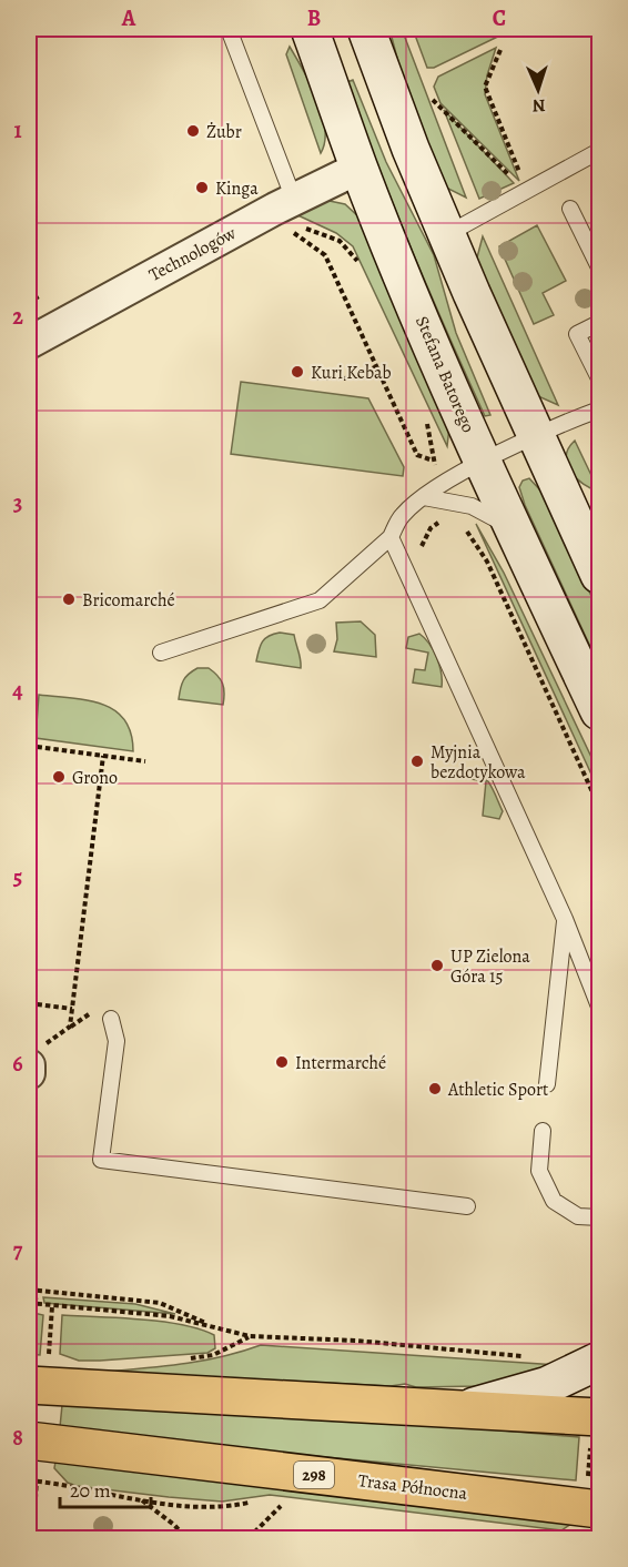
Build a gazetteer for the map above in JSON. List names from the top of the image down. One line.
{"streets":{"main road":["Stefana Batorego","298","Trasa Północna"],"street":["Technologów"]},"crossings":[["Technologów","Stefana Batorego"]],"places":["Żubr","Kinga","Kuri Kebab","Bricomarché","Myjnia bezdotykowa","Grono","UP Zielona Góra 15","Intermarché","Athletic Sport"],"scale_bar":"20 m","north":"bottom","grid":{"columns":["A","B","C"],"rows":["1","2","3","4","5","6","7","8"]}}
